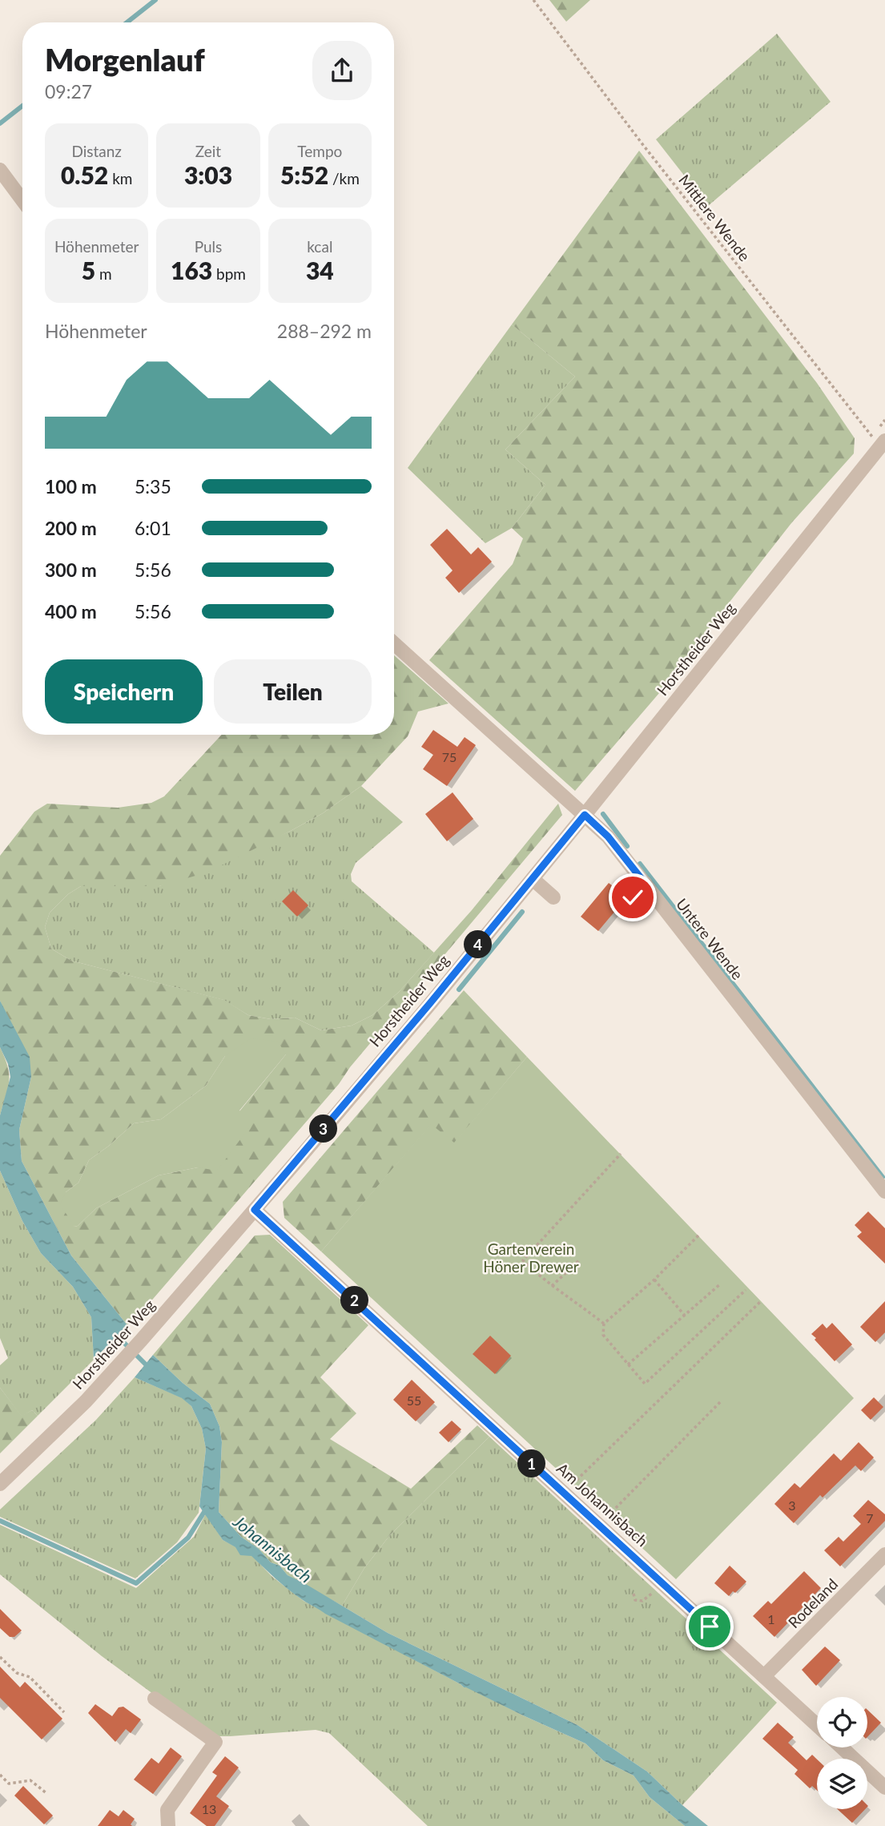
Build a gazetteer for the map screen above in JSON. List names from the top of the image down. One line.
{"streets":{"street":["Horstheider Weg","Untere Wende","Am Johannisbach","Rodeland"],"path":["Mittlere Wende"]},"crossings":[["Mittlere Wende","Horstheider Weg"],["Horstheider Weg","Untere Wende"],["Horstheider Weg","Am Johannisbach"],["Am Johannisbach","Rodeland"]],"water":["Johannisbach"],"parks":["Gartenverein Höner Drewer"],"house_numbers":["75","55","3","7","1","13"],"page":{"heading":["Morgenlauf","09:27"],"stats":[["Distanz","0.52 km"],["Zeit","3:03"],["Tempo","5:52 /km"],["Höhenmeter","5 m"],["Puls","163 bpm"],["kcal","34"]],"chart":["Höhenmeter","288–292 m"],"list":[{"name":"100 m","note":"5:35"},{"name":"200 m","note":"6:01"},{"name":"300 m","note":"5:56"},{"name":"400 m","note":"5:56"}],"buttons":["Speichern","Teilen"],"pins":["4","3","2","1"]}}
